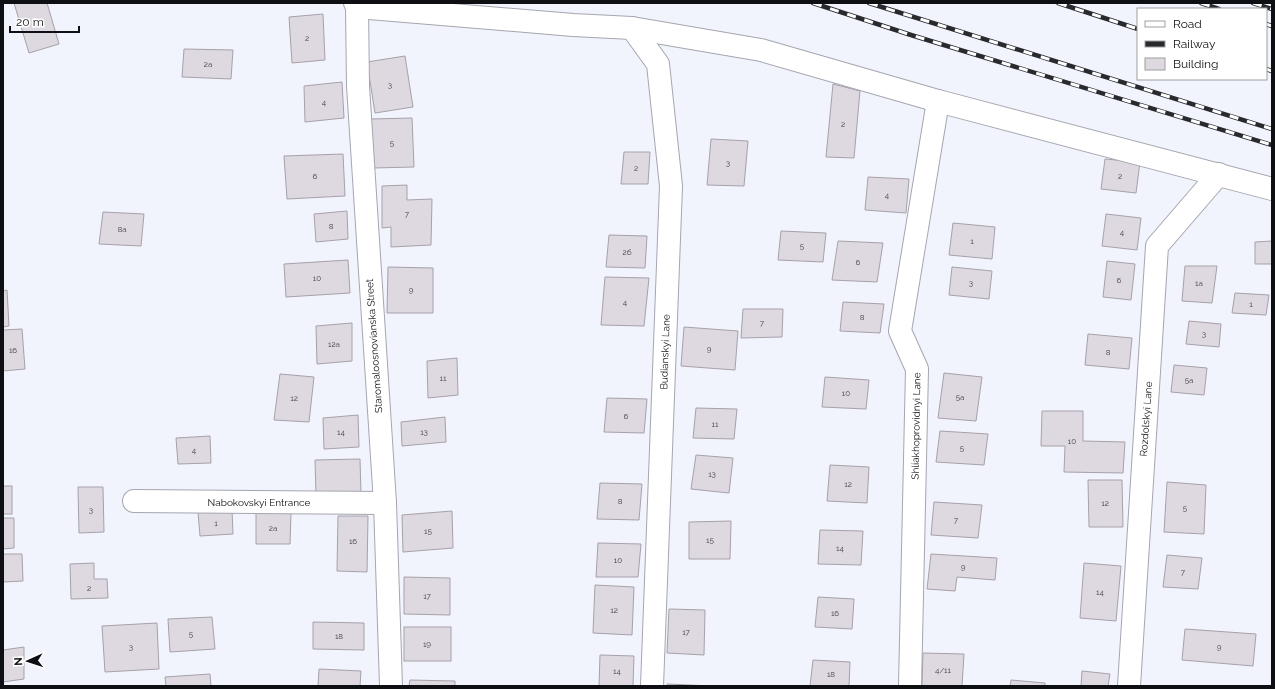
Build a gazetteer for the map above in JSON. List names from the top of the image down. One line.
{"streets":{"street":["Staromaloosnovianska Street","Budianskyi Lane","Rozdolskyi Lane","Shliakhoprovidnyi Lane","Nabokovskyi Entrance"]},"crossings":[["Staromaloosnovianska Street","Nabokovskyi Entrance"]],"house_numbers":["2","2а","3","4","2","5","3","2","6","2","4","7","8","8а","4","1","5","2б","6","10","6","3","1а","9","4","1","8","7","3","12а","9","16","8","11","5а","10","5а","12","6","11","14","13","10","5","4","13","12","8","12","5","3","7","1","2а","15","15","16","14","10","9","7","2","14","17","12","16","17","5","18","19","3","9","4/11","14","18"],"legend":["Road","Railway","Building"],"scale_bar":"20 m","north":"left"}
